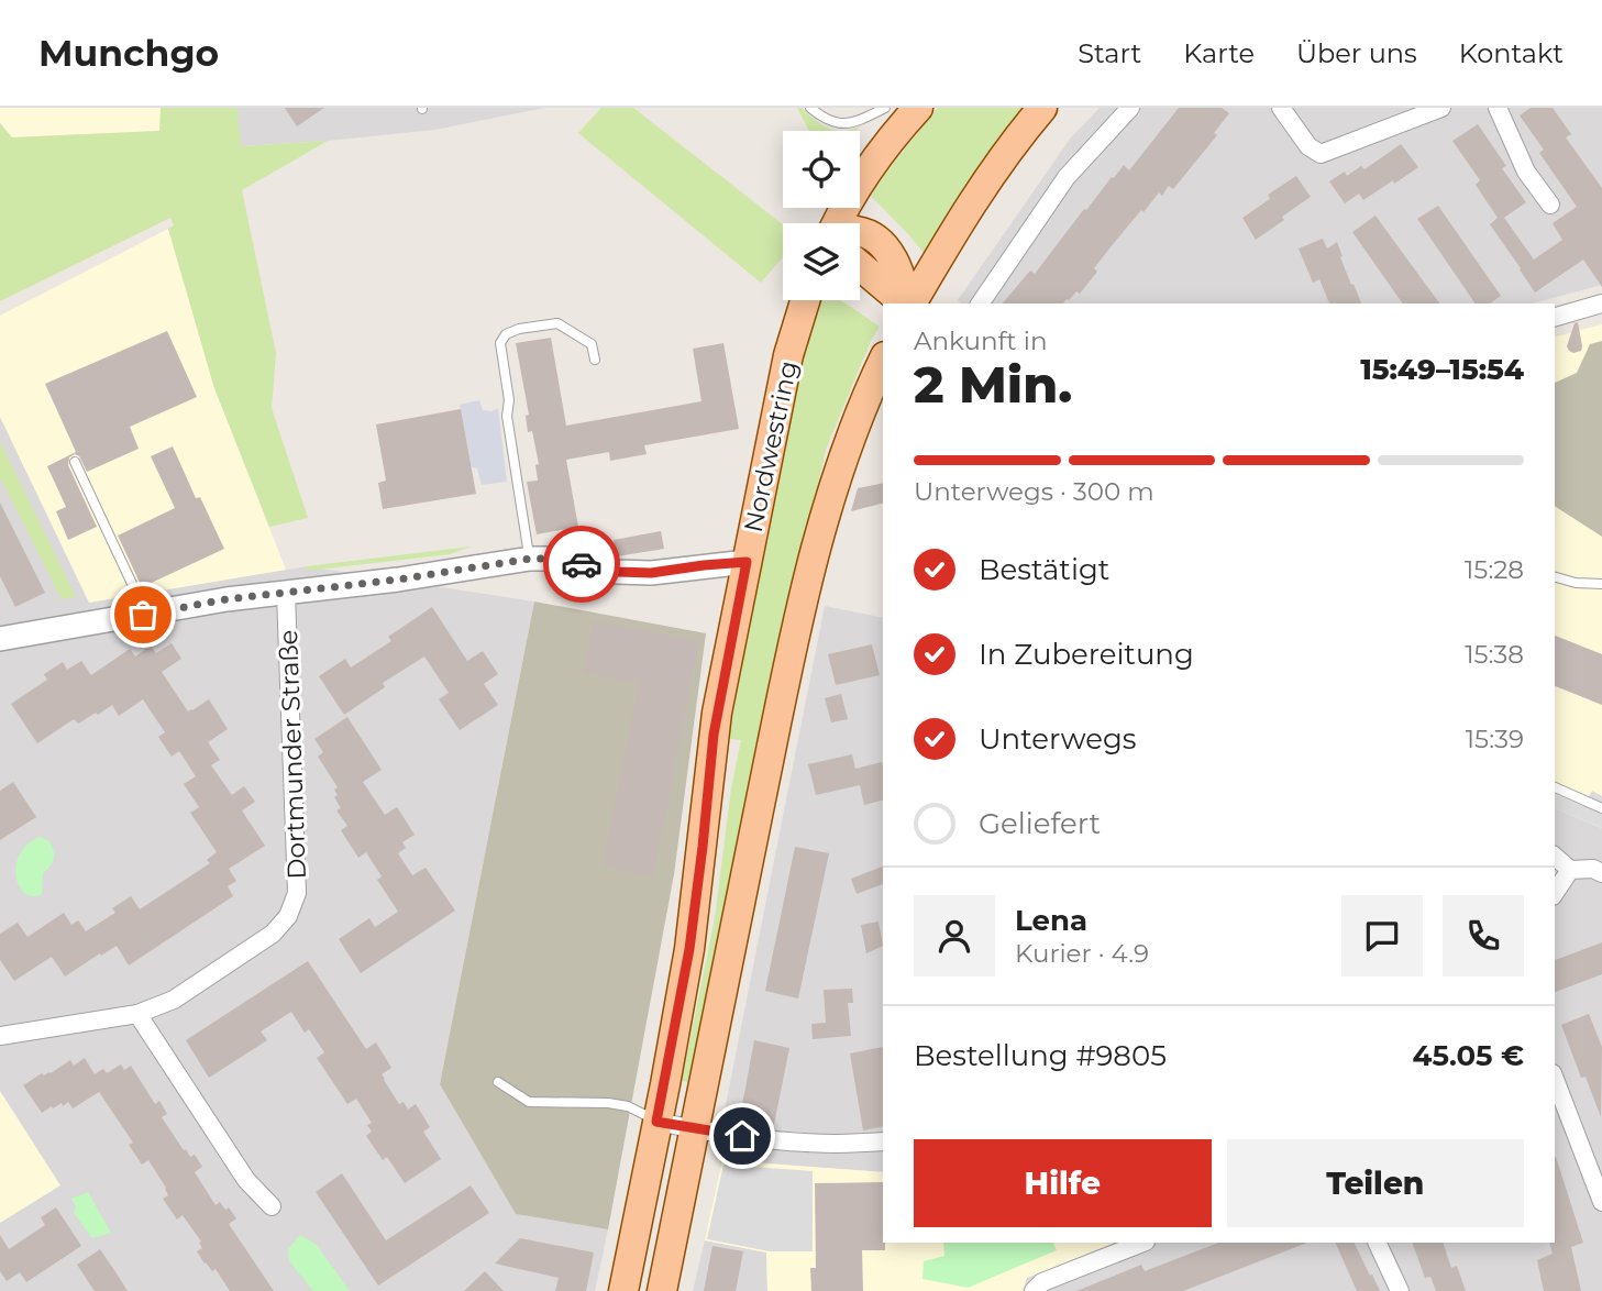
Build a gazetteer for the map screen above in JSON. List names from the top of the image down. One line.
{"streets":{"main road":["Nordwestring"],"street":["Dortmunder Straße"]},"page":{"header":"Munchgo","nav":["Start","Karte","Über uns","Kontakt"],"heading":["2 Min.","Ankunft in","15:49–15:54"],"panel":["Lena","Kurier · 4.9","Bestellung #9805","45.05 €"],"bar":"Unterwegs · 300 m","list":[["Bestätigt","15:28"],["In Zubereitung","15:38"],["Unterwegs","15:39"],"Geliefert"],"buttons":["Hilfe","Teilen"]}}
